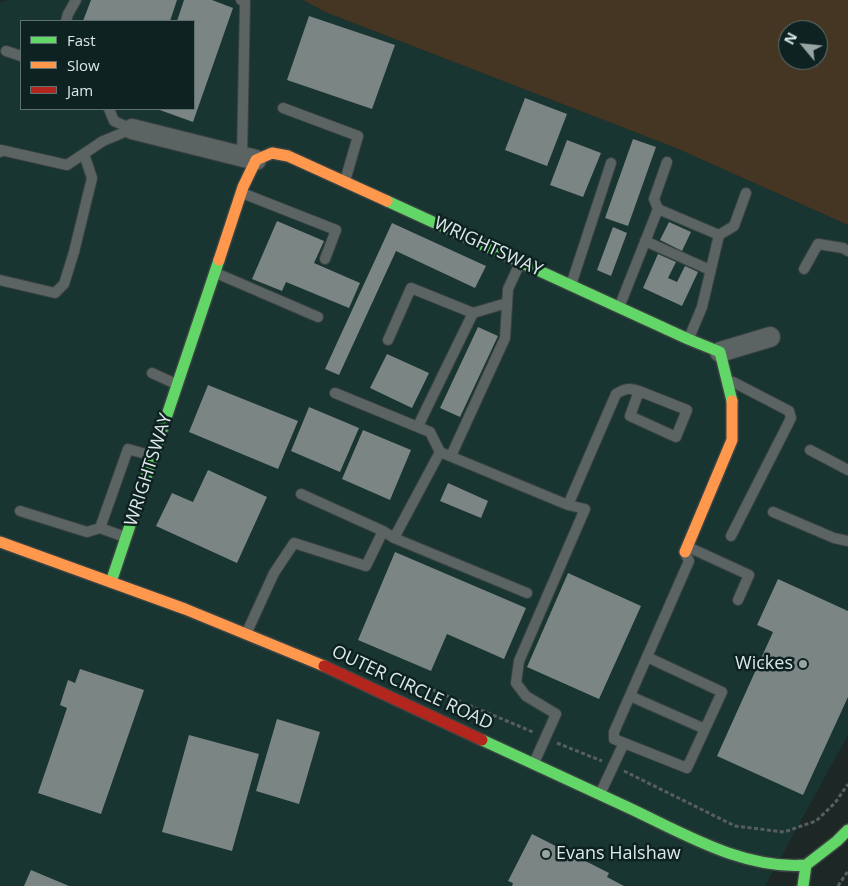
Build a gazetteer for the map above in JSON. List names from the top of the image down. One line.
{"streets":{"street":["WRIGHTSWAY","OUTER CIRCLE ROAD"]},"crossings":[["WRIGHTSWAY","OUTER CIRCLE ROAD"]],"places":["Wickes","Evans Halshaw"],"legend":["Fast","Slow","Jam"],"north":"top left"}
